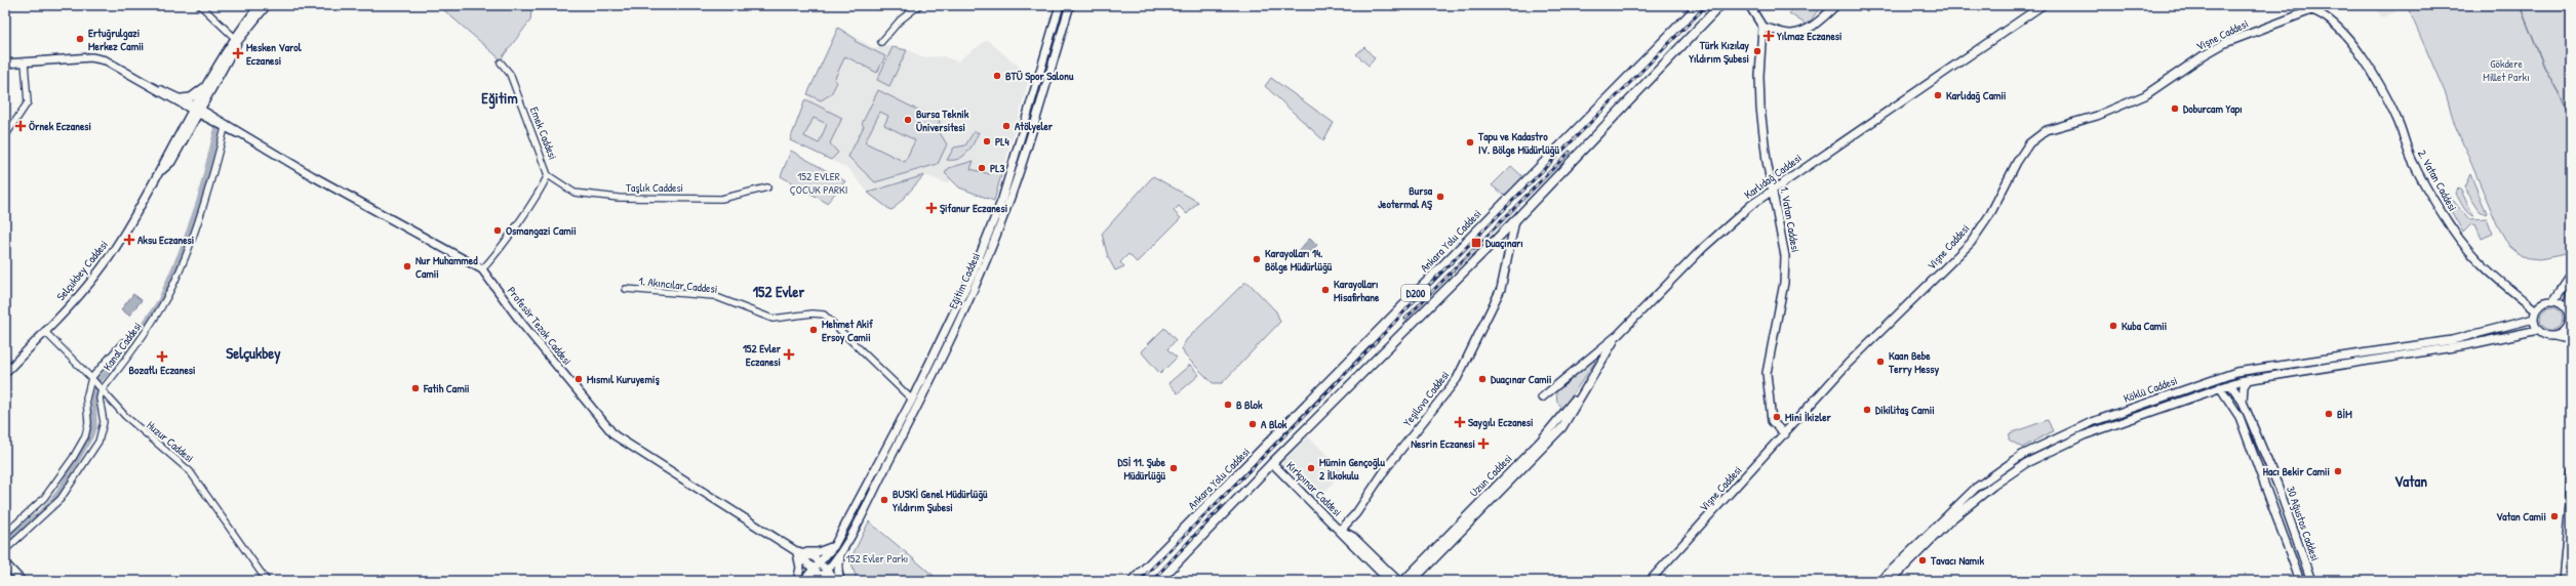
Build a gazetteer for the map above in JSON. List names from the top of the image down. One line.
{"streets":{"highway":["Ankara Yolu Caddesi","D200"],"main road":["Vişne Caddesi","Karlıdağ Caddesi","2. Vatan Caddesi","1. Vatan Caddesi","Selçukbey Caddesi","Eğitim Caddesi","Profesör Tezok Caddesi","Köklü Caddesi","Yeşilova Caddesi","Uzun Caddesi","Kırkpınar Caddesi","30 Ağustos Caddesi"],"street":["Emek Caddesi","Taşlık Caddesi","1. Akıncılar Caddesi","Kanal Caddesi","Huzur Caddesi"]},"crossings":[["Vişne Caddesi","2. Vatan Caddesi"],["Vişne Caddesi","1. Vatan Caddesi"],["Emek Caddesi","Taşlık Caddesi"],["Emek Caddesi","Profesör Tezok Caddesi"],["Karlıdağ Caddesi","1. Vatan Caddesi"],["Karlıdağ Caddesi","Uzun Caddesi"],["2. Vatan Caddesi","Köklü Caddesi"],["Selçukbey Caddesi","Huzur Caddesi"],["Eğitim Caddesi","1. Akıncılar Caddesi"],["D200","Yeşilova Caddesi"],["D200","Kırkpınar Caddesi"],["Kanal Caddesi","Huzur Caddesi"],["Köklü Caddesi","30 Ağustos Caddesi"],["Yeşilova Caddesi","Kırkpınar Caddesi"]],"districts":["Eğitim","152 Evler","Selçukbey","Vatan"],"parks":["Gökdere Millet Parkı","152 EVLER ÇOCUK PARKI","152 Evler Parkı"],"places":{"health":["Yılmaz Eczanesi","Mesken Varol Eczanesi","Örnek Eczanesi","Şifanur Eczanesi","Aksu Eczanesi","152 Evler Eczanesi","Bozatlı Eczanesi","Saygılı Eczanesi","Nesrin Eczanesi"],"other":["Ertuğrulgazi Merkez Camii","Türk Kızılay Yıldırım Şubesi","BTÜ Spor Salonu","Karlıdağ Camii","Doburcam Yapı","Bursa Teknik Üniversitesi","Atölyeler","PL4","Tapu ve Kadastro IV. Bölge Müdürlüğü","PL3","Bursa Jeotermal AŞ","Osmangazi Camii","Karayolları 14. Bölge Müdürlüğü","Nur Muhammed Camii","Karayolları Misafirhane","Kuba Camii","Mehmet Akif Ersoy Camii","Kaan Bebe Terry Messy","Mısmıl Kuruyemiş","Duaçınar Camii","Fatih Camii","B Blok","Dikilitaş Camii","BİM","Mini İkizler","A Blok","DSİ 11. Şube Müdürlüğü","Mümin Gençoğlu 2 İlkokulu","Hacı Bekir Camii","BUSKİ Genel Müdürlüğü Yıldırım Şubesi","Vatan Camii","Tavacı Namık"],"transit":["Duaçınarı"]}}
